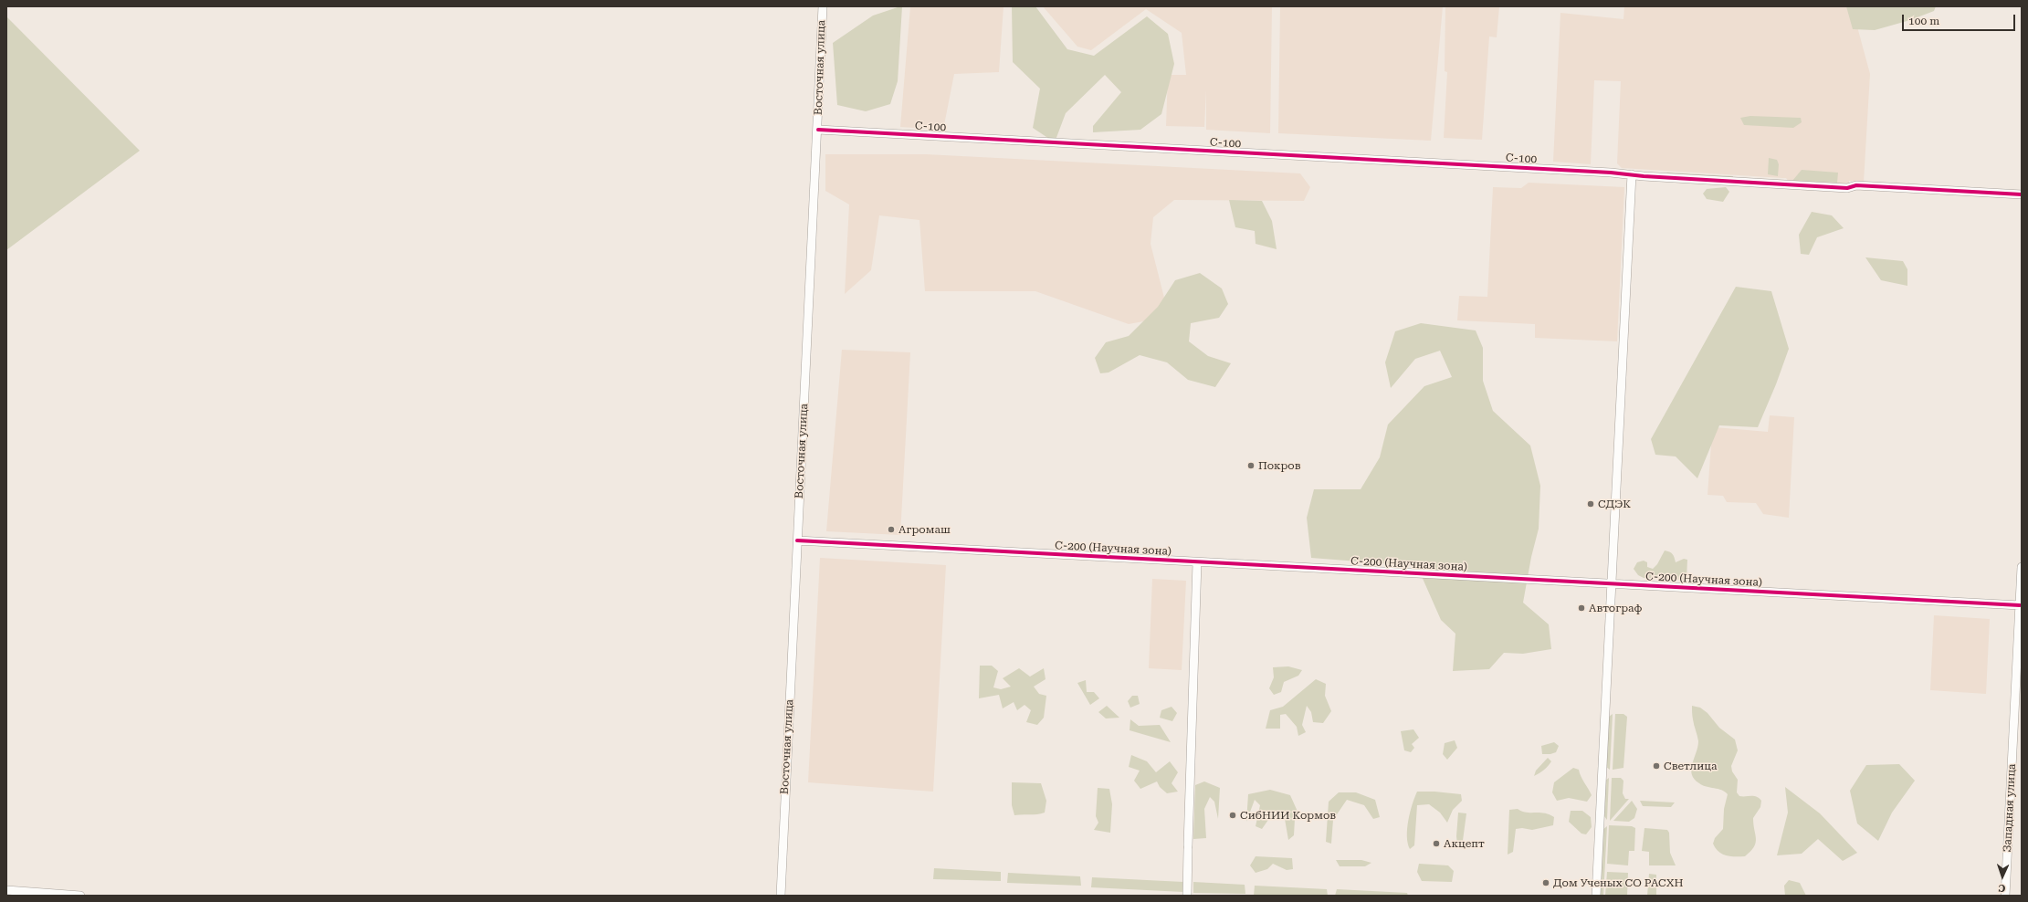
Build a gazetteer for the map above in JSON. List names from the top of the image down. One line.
{"streets":{"street":["Восточная улица","С-100","С-200 (Научная зона)","Западная улица"]},"crossings":[["Восточная улица","С-100"],["Восточная улица","С-200 (Научная зона)"],["С-200 (Научная зона)","Западная улица"]],"places":["Покров","СДЭК","Агромаш","Автограф","Светлица","СибНИИ Кормов","Акцепт","Дом Ученых СО РАСХН"],"scale_bar":"100 m","north":"bottom"}
